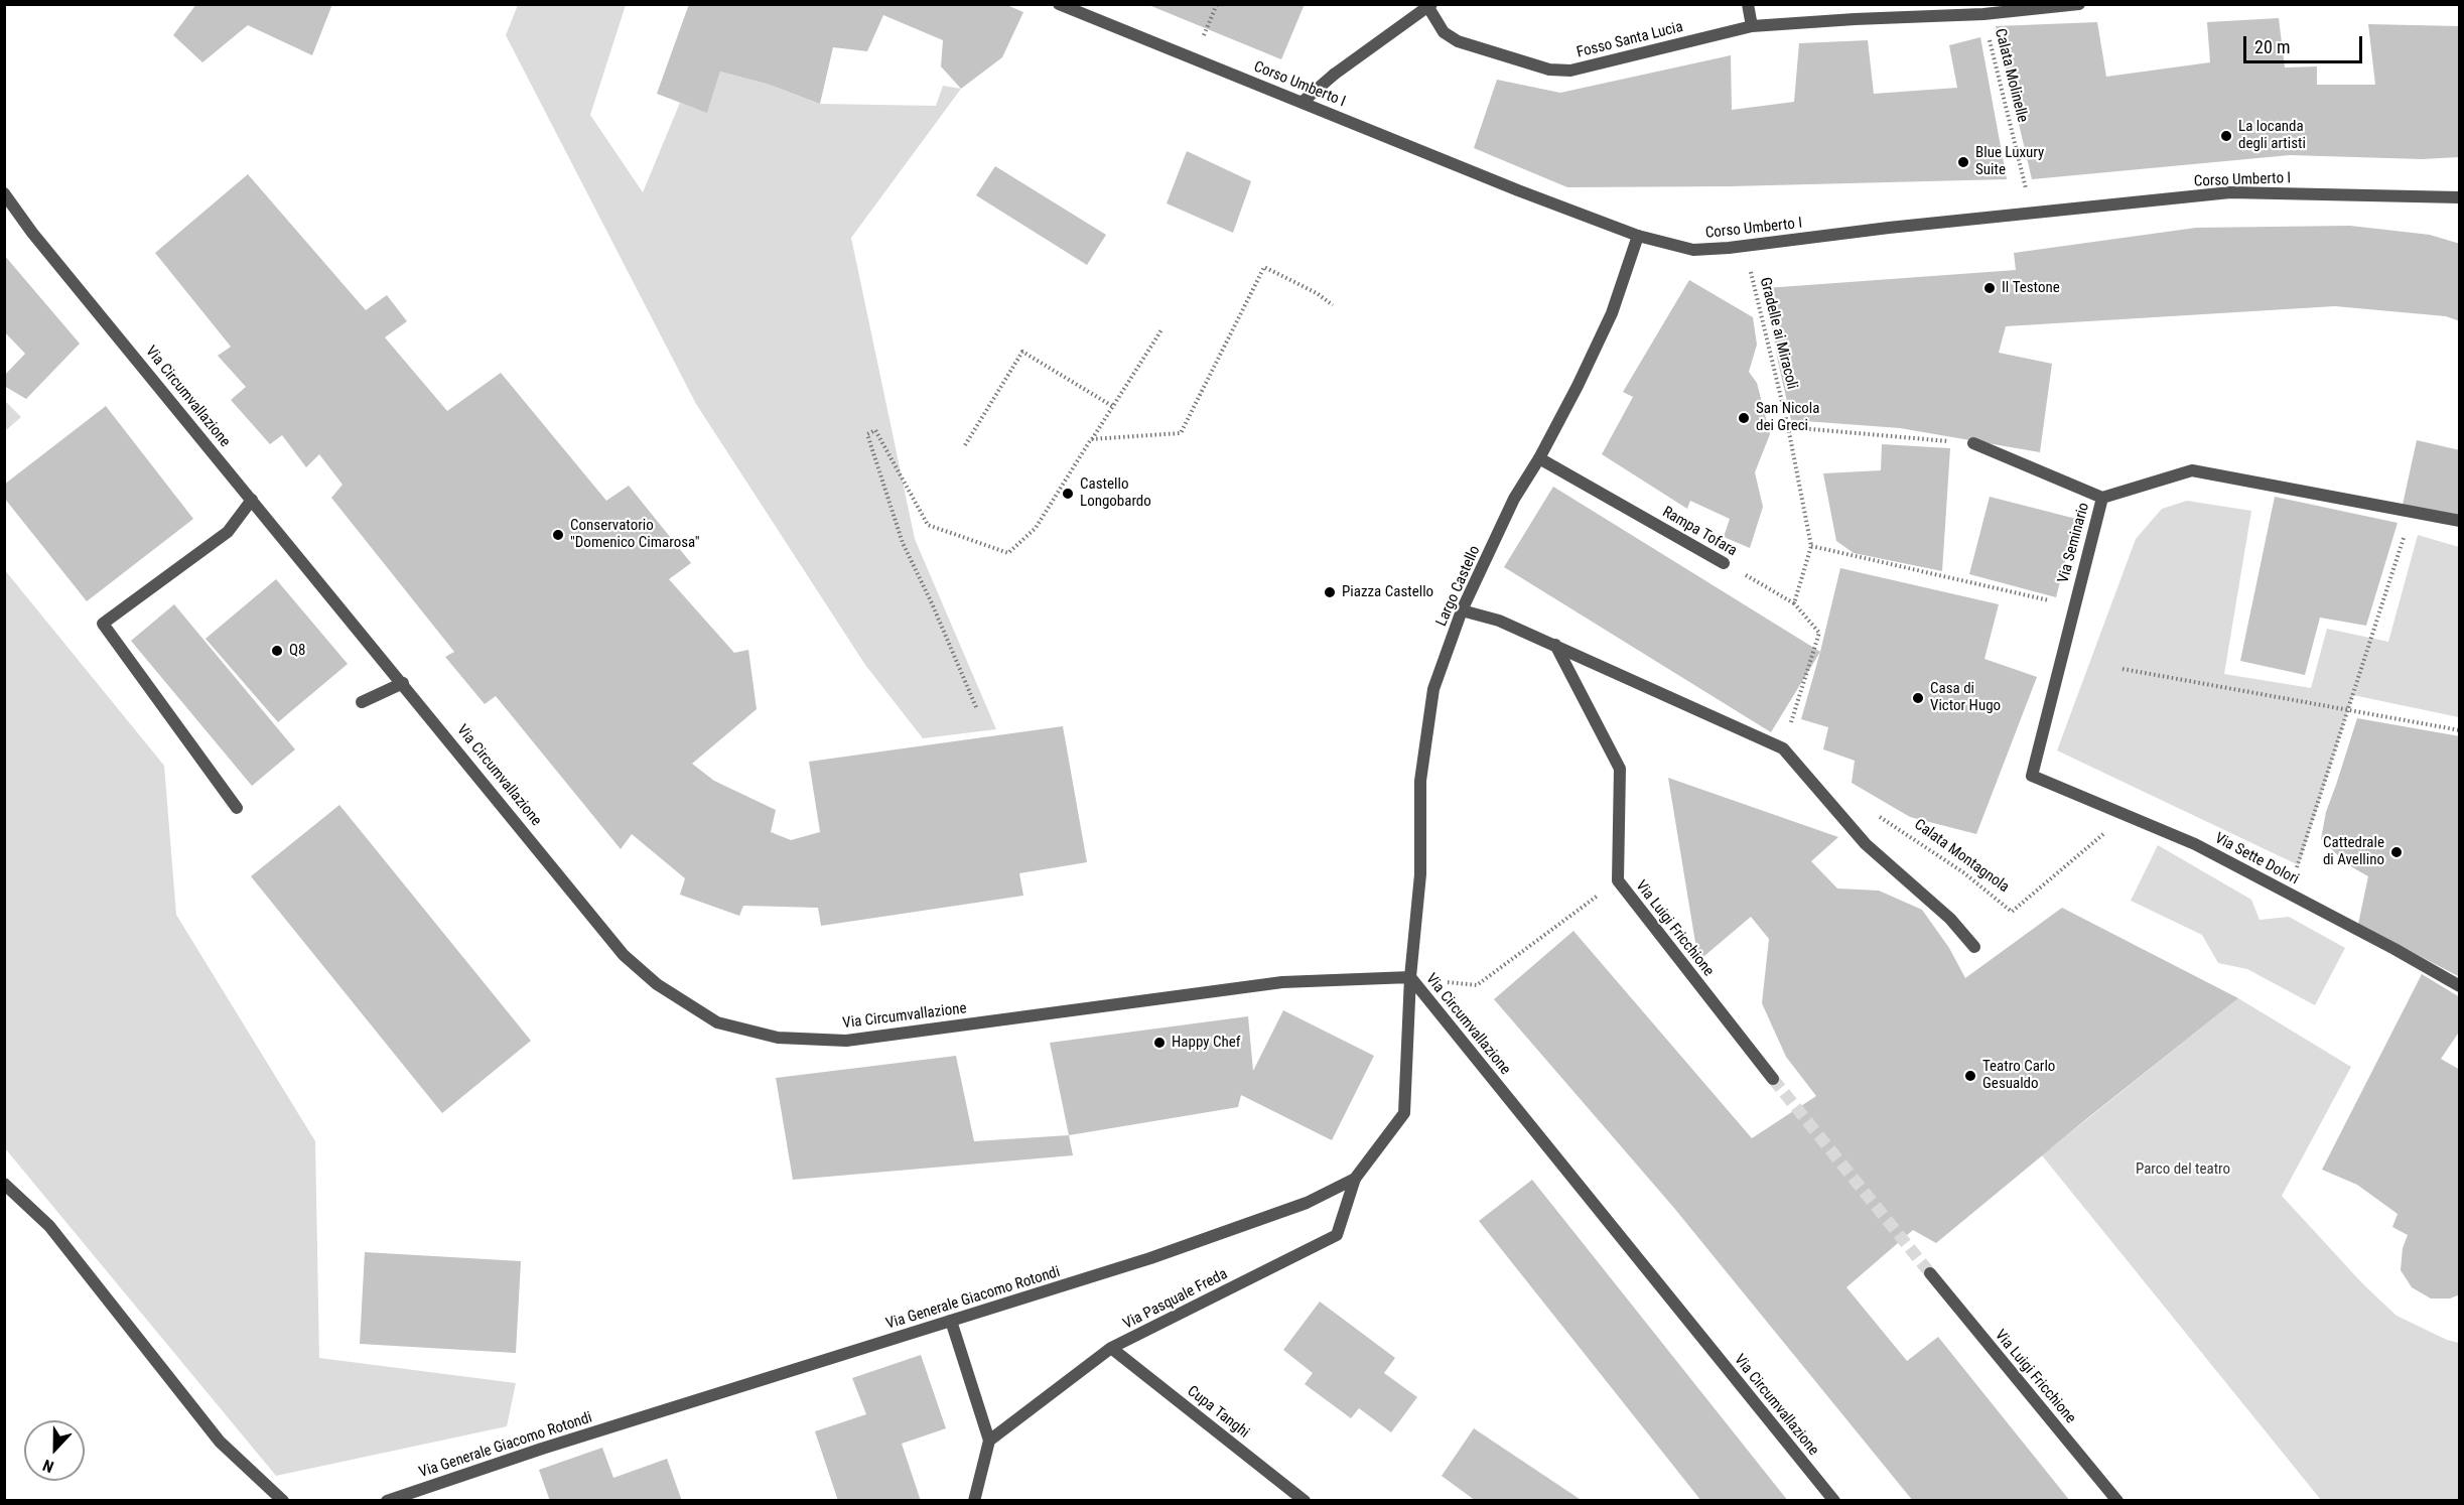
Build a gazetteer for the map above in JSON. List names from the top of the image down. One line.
{"streets":{"street":["Fosso Santa Lucia","Corso Umberto I","Via Circumvallazione","Rampa Tofara","Via Seminario","Largo Castello","Via Sette Dolori","Via Luigi Fricchione","Via Generale Giacomo Rotondi","Via Pasquale Freda","Cupa Tanghi"],"path":["Calata Molinelle","Gradelle ai Miracoli","Calata Montagnola"]},"crossings":[["Fosso Santa Lucia","Calata Molinelle"],["Calata Molinelle","Corso Umberto I"],["Corso Umberto I","Gradelle ai Miracoli"],["Corso Umberto I","Largo Castello"],["Via Circumvallazione","Largo Castello"],["Via Circumvallazione","Via Generale Giacomo Rotondi"],["Rampa Tofara","Largo Castello"],["Via Seminario","Via Sette Dolori"],["Largo Castello","Via Generale Giacomo Rotondi"],["Calata Montagnola","Via Sette Dolori"],["Via Generale Giacomo Rotondi","Via Pasquale Freda"],["Via Pasquale Freda","Cupa Tanghi"]],"parks":["Parco del teatro"],"places":["La locanda degli artisti","Blue Luxury Suite","Il Testone","San Nicola dei Greci","Castello Longobardo","Conservatorio \"Domenico Cimarosa\"","Piazza Castello","Q8","Casa di Victor Hugo","Cattedrale di Avellino","Happy Chef","Teatro Carlo Gesualdo"],"scale_bar":"20 m","north":"bottom"}
